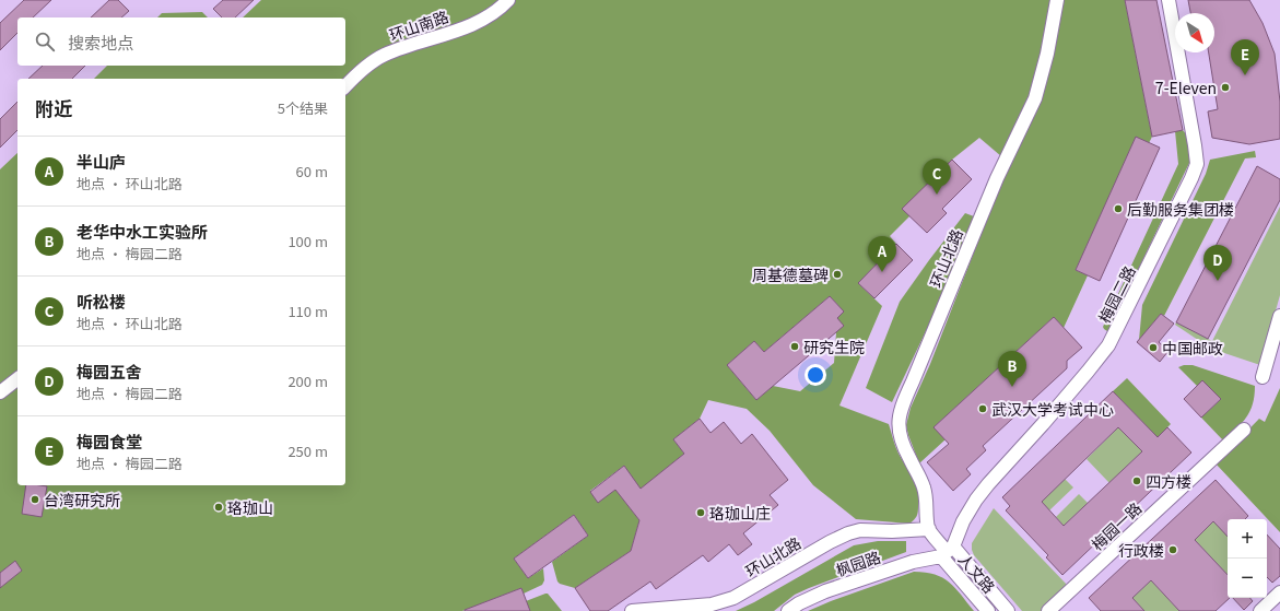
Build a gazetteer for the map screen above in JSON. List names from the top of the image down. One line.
{"streets":{"street":["环山南路","环山北路","梅园二路","梅园一路","枫园路","人文路"]},"crossings":[["环山北路","梅园二路"],["环山北路","枫园路"],["环山北路","人文路"],["梅园二路","枫园路"],["梅园二路","人文路"],["枫园路","人文路"]],"places":["7-Eleven","后勤服务集团楼","周基德墓碑","研究生院","中国邮政","武汉大学考试中心","四方楼","台湾研究所","珞珈山","珞珈山庄","行政楼"],"north":"bottom right","page":{"search":"搜索地点","pins":["E","C","A","D","B"],"heading":["附近","5个结果"],"list":[{"mark":"A","name":"半山庐","note":"地点 · 环山北路","value":"60 m"},{"mark":"B","name":"老华中水工实验所","note":"地点 · 梅园二路","value":"100 m"},{"mark":"C","name":"听松楼","note":"地点 · 环山北路","value":"110 m"},{"mark":"D","name":"梅园五舍","note":"地点 · 梅园二路","value":"200 m"},{"mark":"E","name":"梅园食堂","note":"地点 · 梅园二路","value":"250 m"}],"map_buttons":["+","−"]}}
